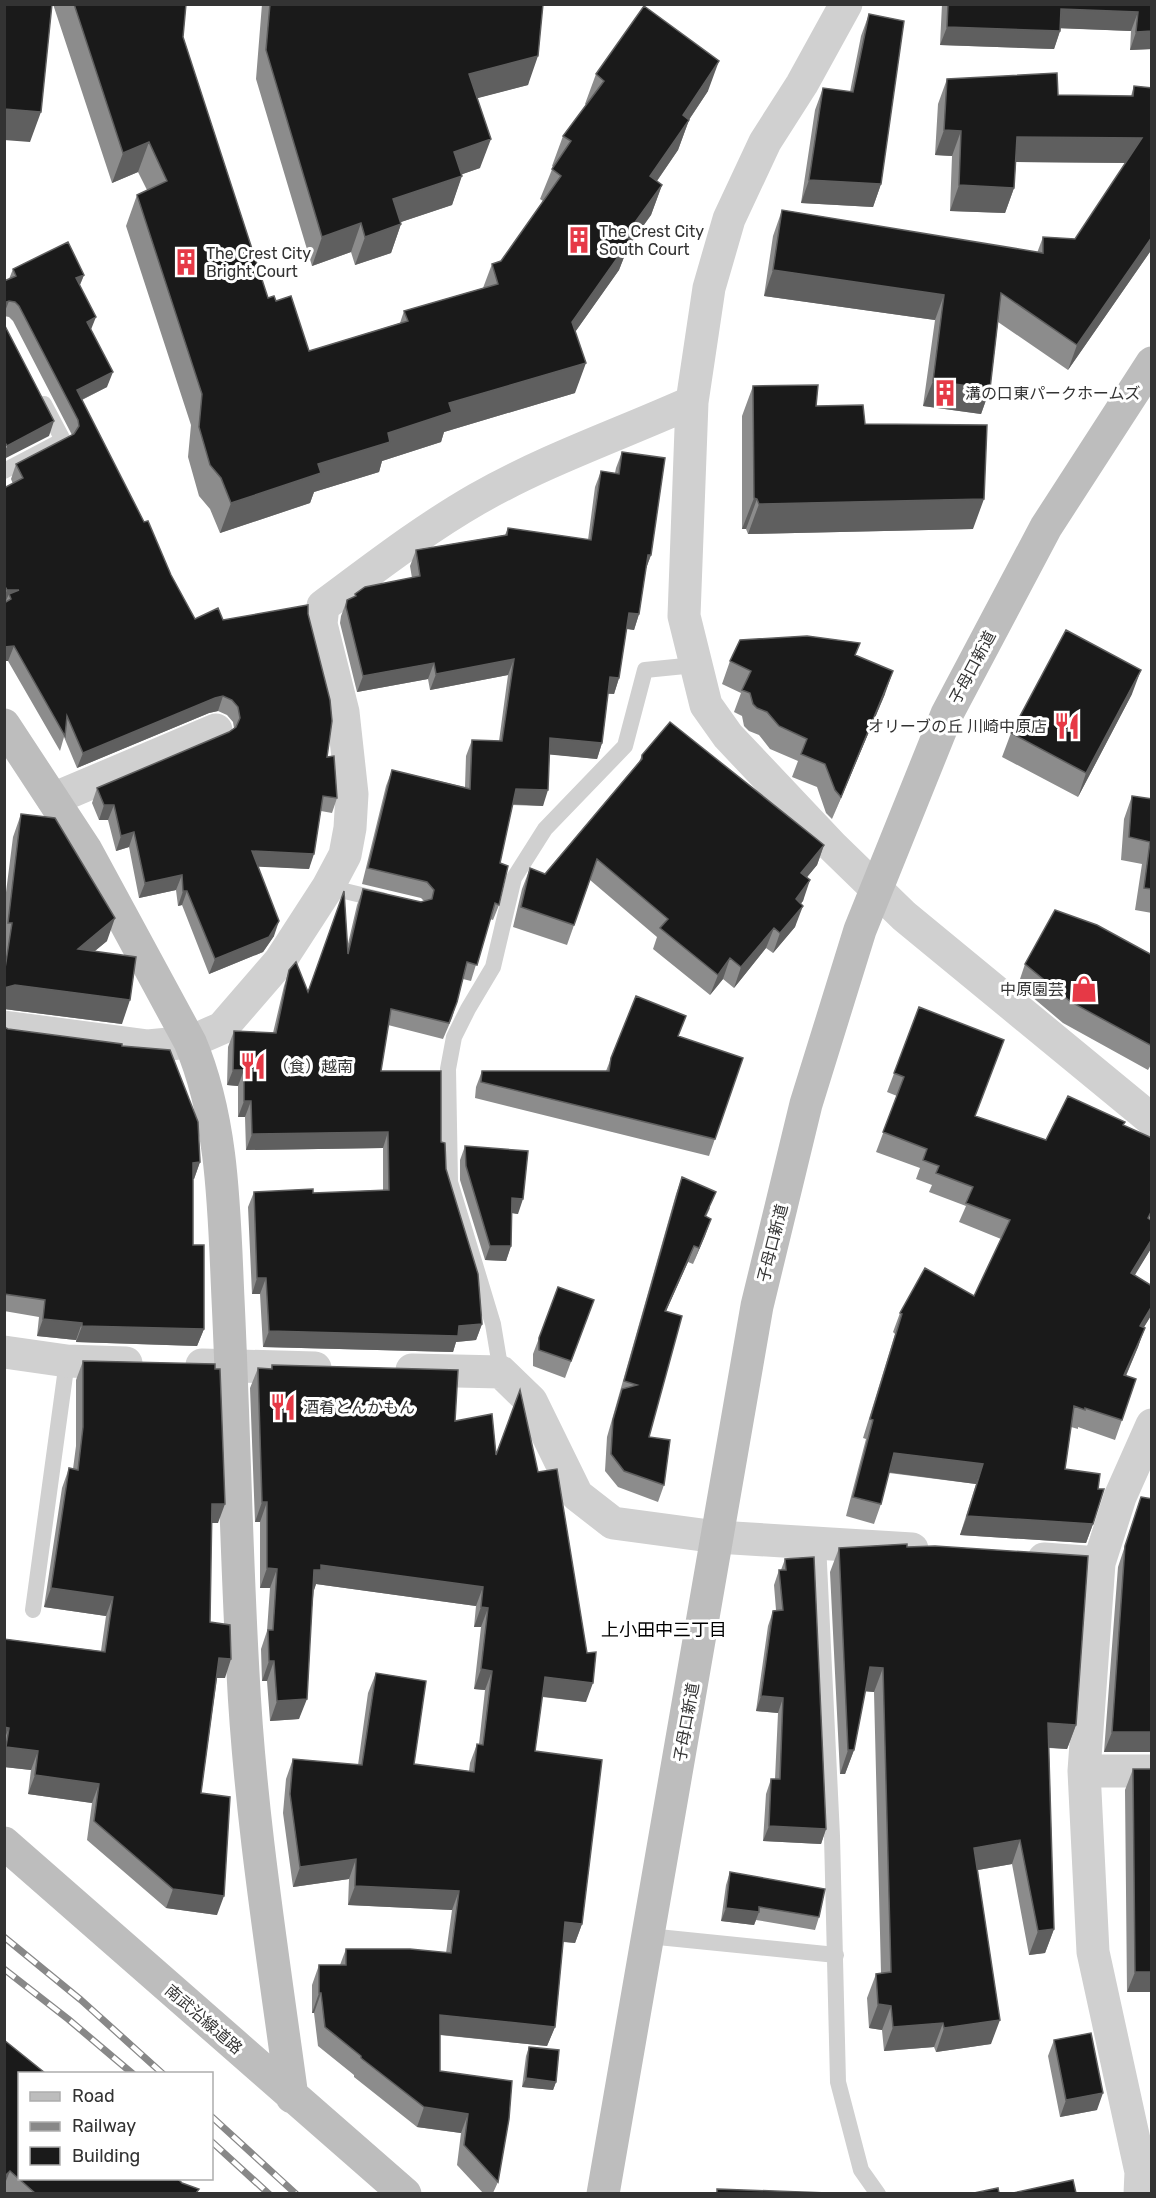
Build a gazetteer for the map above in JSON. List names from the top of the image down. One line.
{"streets":{"street":["子母口新道","南武沿線道路"]},"districts":["上小田中三丁目"],"places":{"building":["The Crest City South Court","The Crest City Bright Court","溝の口東パークホームズ"],"restaurant":["オリーブの丘 川崎中原店","（食）越南","酒肴とんかもん"],"shop":["中原園芸"]},"legend":["Road","Railway","Building"]}
